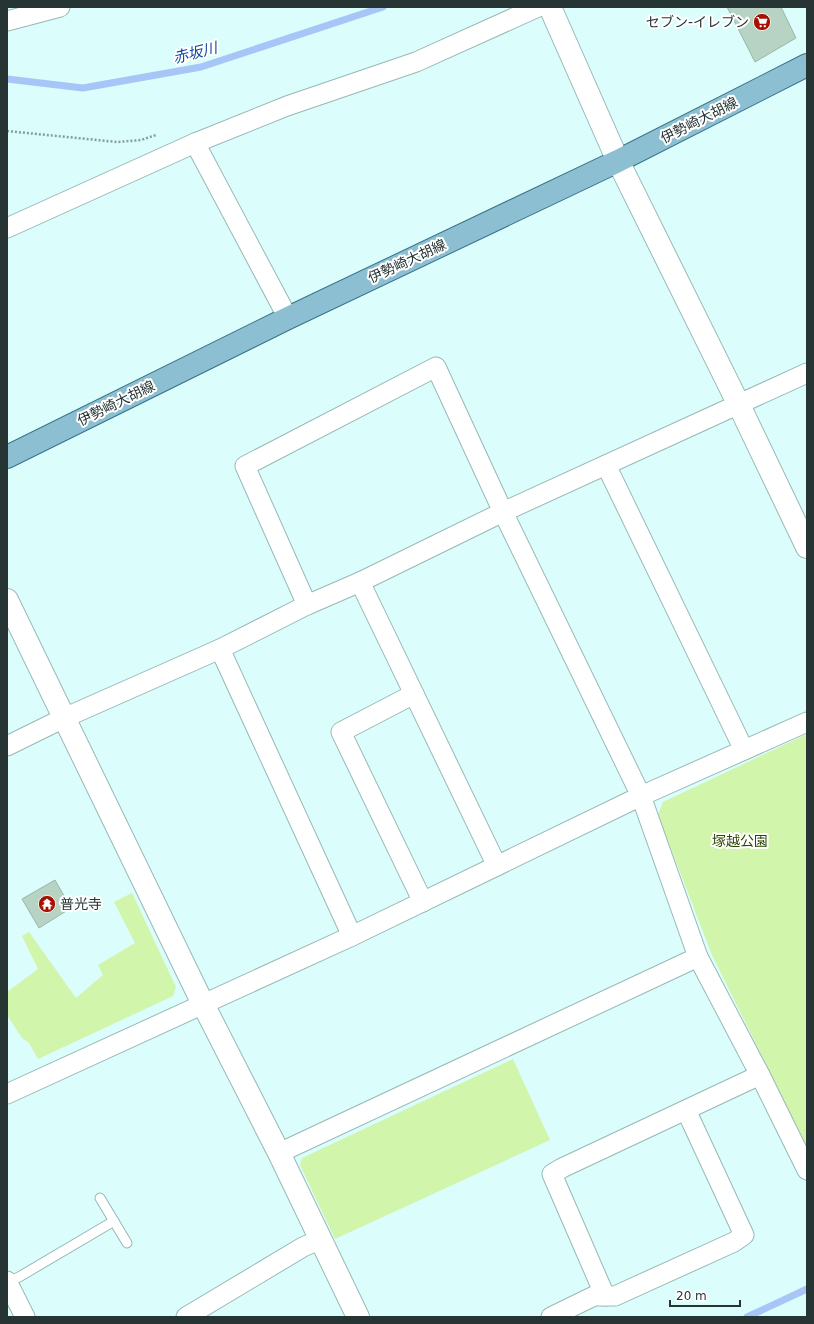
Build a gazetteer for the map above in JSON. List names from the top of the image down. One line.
{"streets":{"main road":["伊勢崎大胡線"]},"water":["赤坂川"],"parks":["塚越公園"],"places":{"supermarket":["セブン-イレブン"],"temple":["普光寺"]},"scale_bar":"20 m"}
